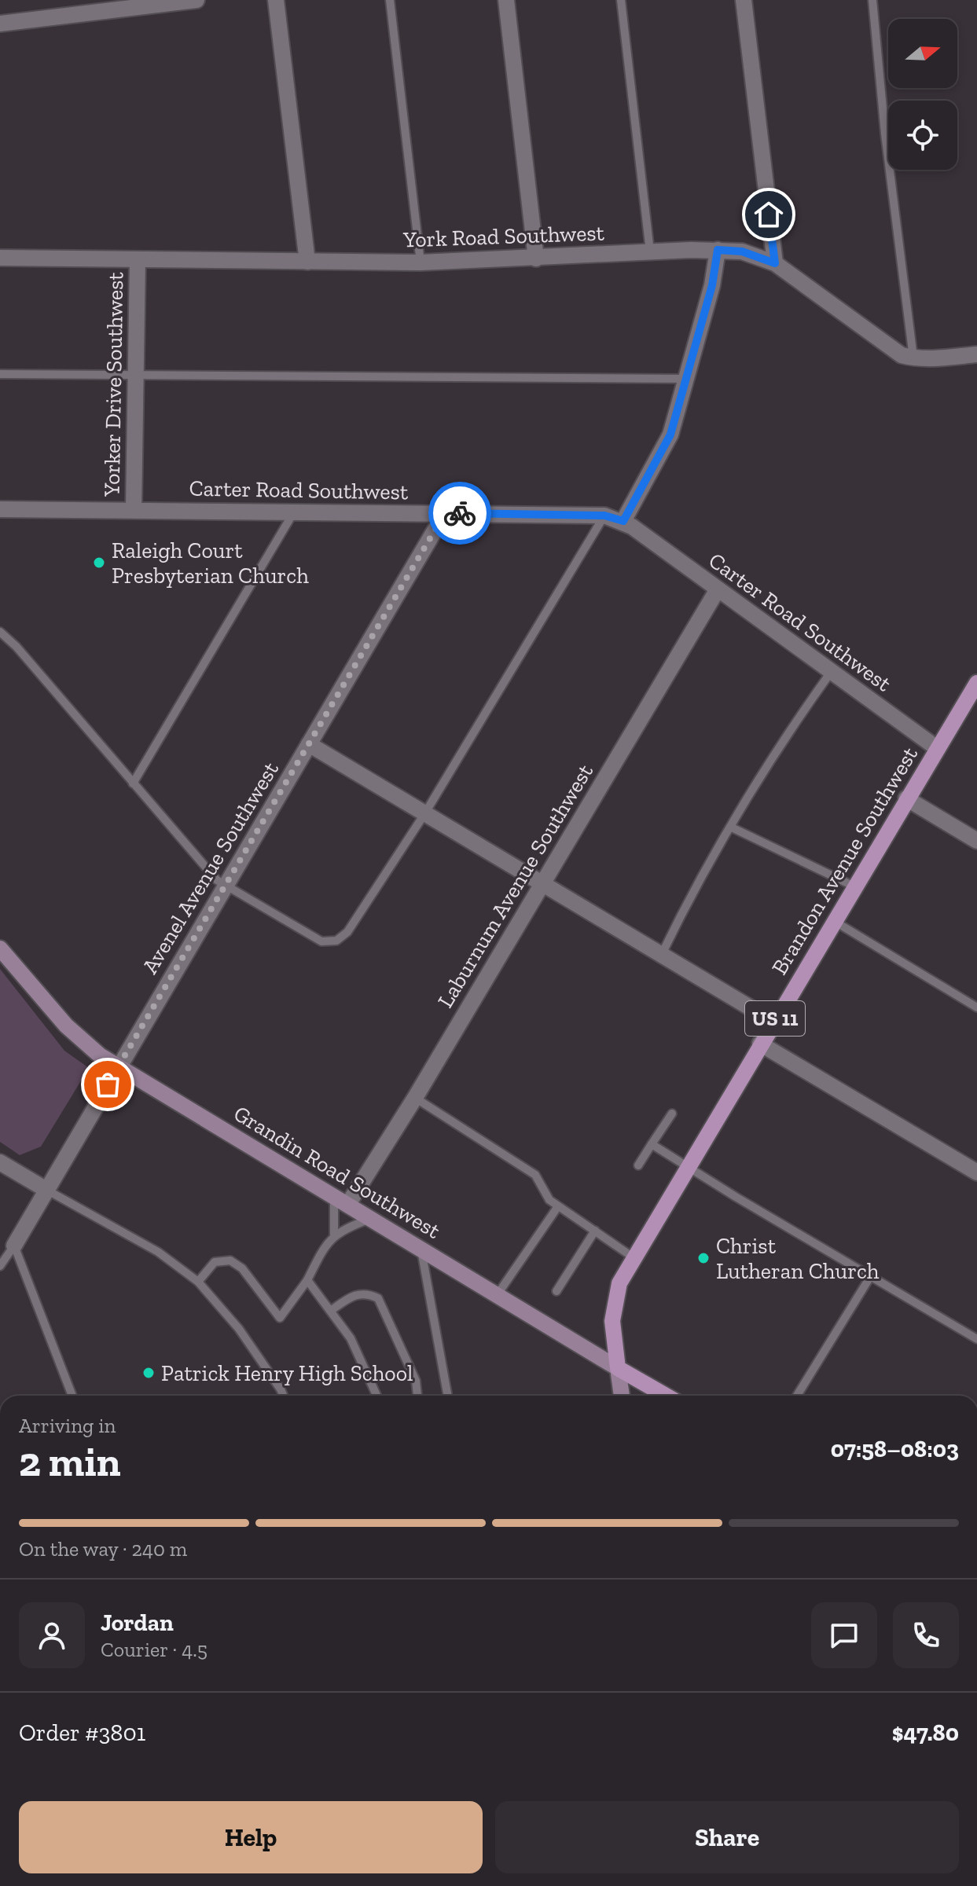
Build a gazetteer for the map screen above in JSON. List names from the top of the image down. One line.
{"streets":{"main road":["Brandon Avenue Southwest","US 11","Grandin Road Southwest"],"street":["York Road Southwest","Yorker Drive Southwest","Carter Road Southwest","Avenel Avenue Southwest","Laburnum Avenue Southwest"]},"crossings":[["York Road Southwest","Yorker Drive Southwest"],["Yorker Drive Southwest","Carter Road Southwest"],["Carter Road Southwest","Brandon Avenue Southwest"],["Carter Road Southwest","Avenel Avenue Southwest"],["Carter Road Southwest","Laburnum Avenue Southwest"],["Brandon Avenue Southwest","Grandin Road Southwest"],["Avenel Avenue Southwest","Grandin Road Southwest"],["Laburnum Avenue Southwest","Grandin Road Southwest"]],"places":["Raleigh Court Presbyterian Church","Christ Lutheran Church","Patrick Henry High School"],"north":"right","page":{"heading":["2 min","Arriving in","07:58–08:03"],"panel":["Jordan","Courier · 4.5","Order #3801","$47.80"],"bar":"On the way · 240 m","buttons":["Help","Share"]}}
